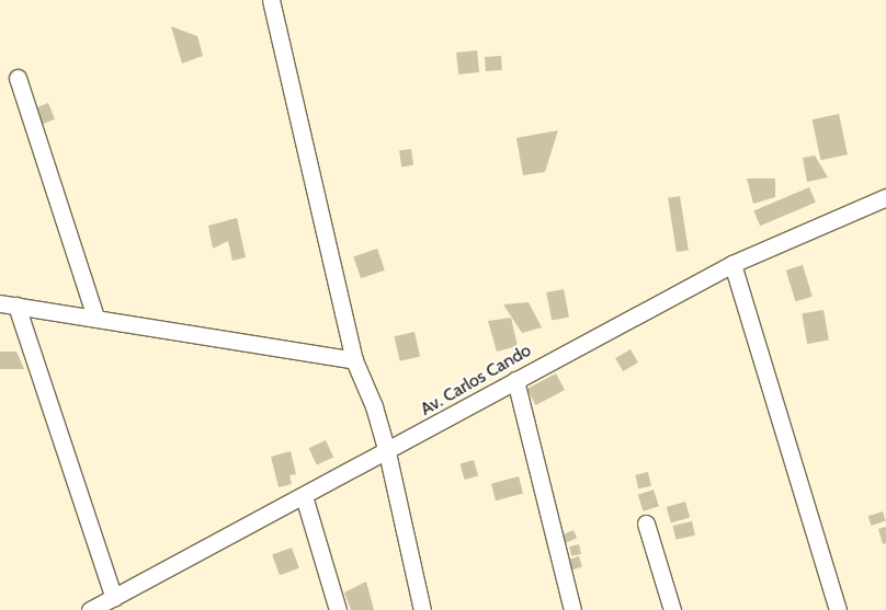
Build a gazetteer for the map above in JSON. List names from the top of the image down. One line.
{"streets":{"street":["Av. Carlos Cando"]}}
